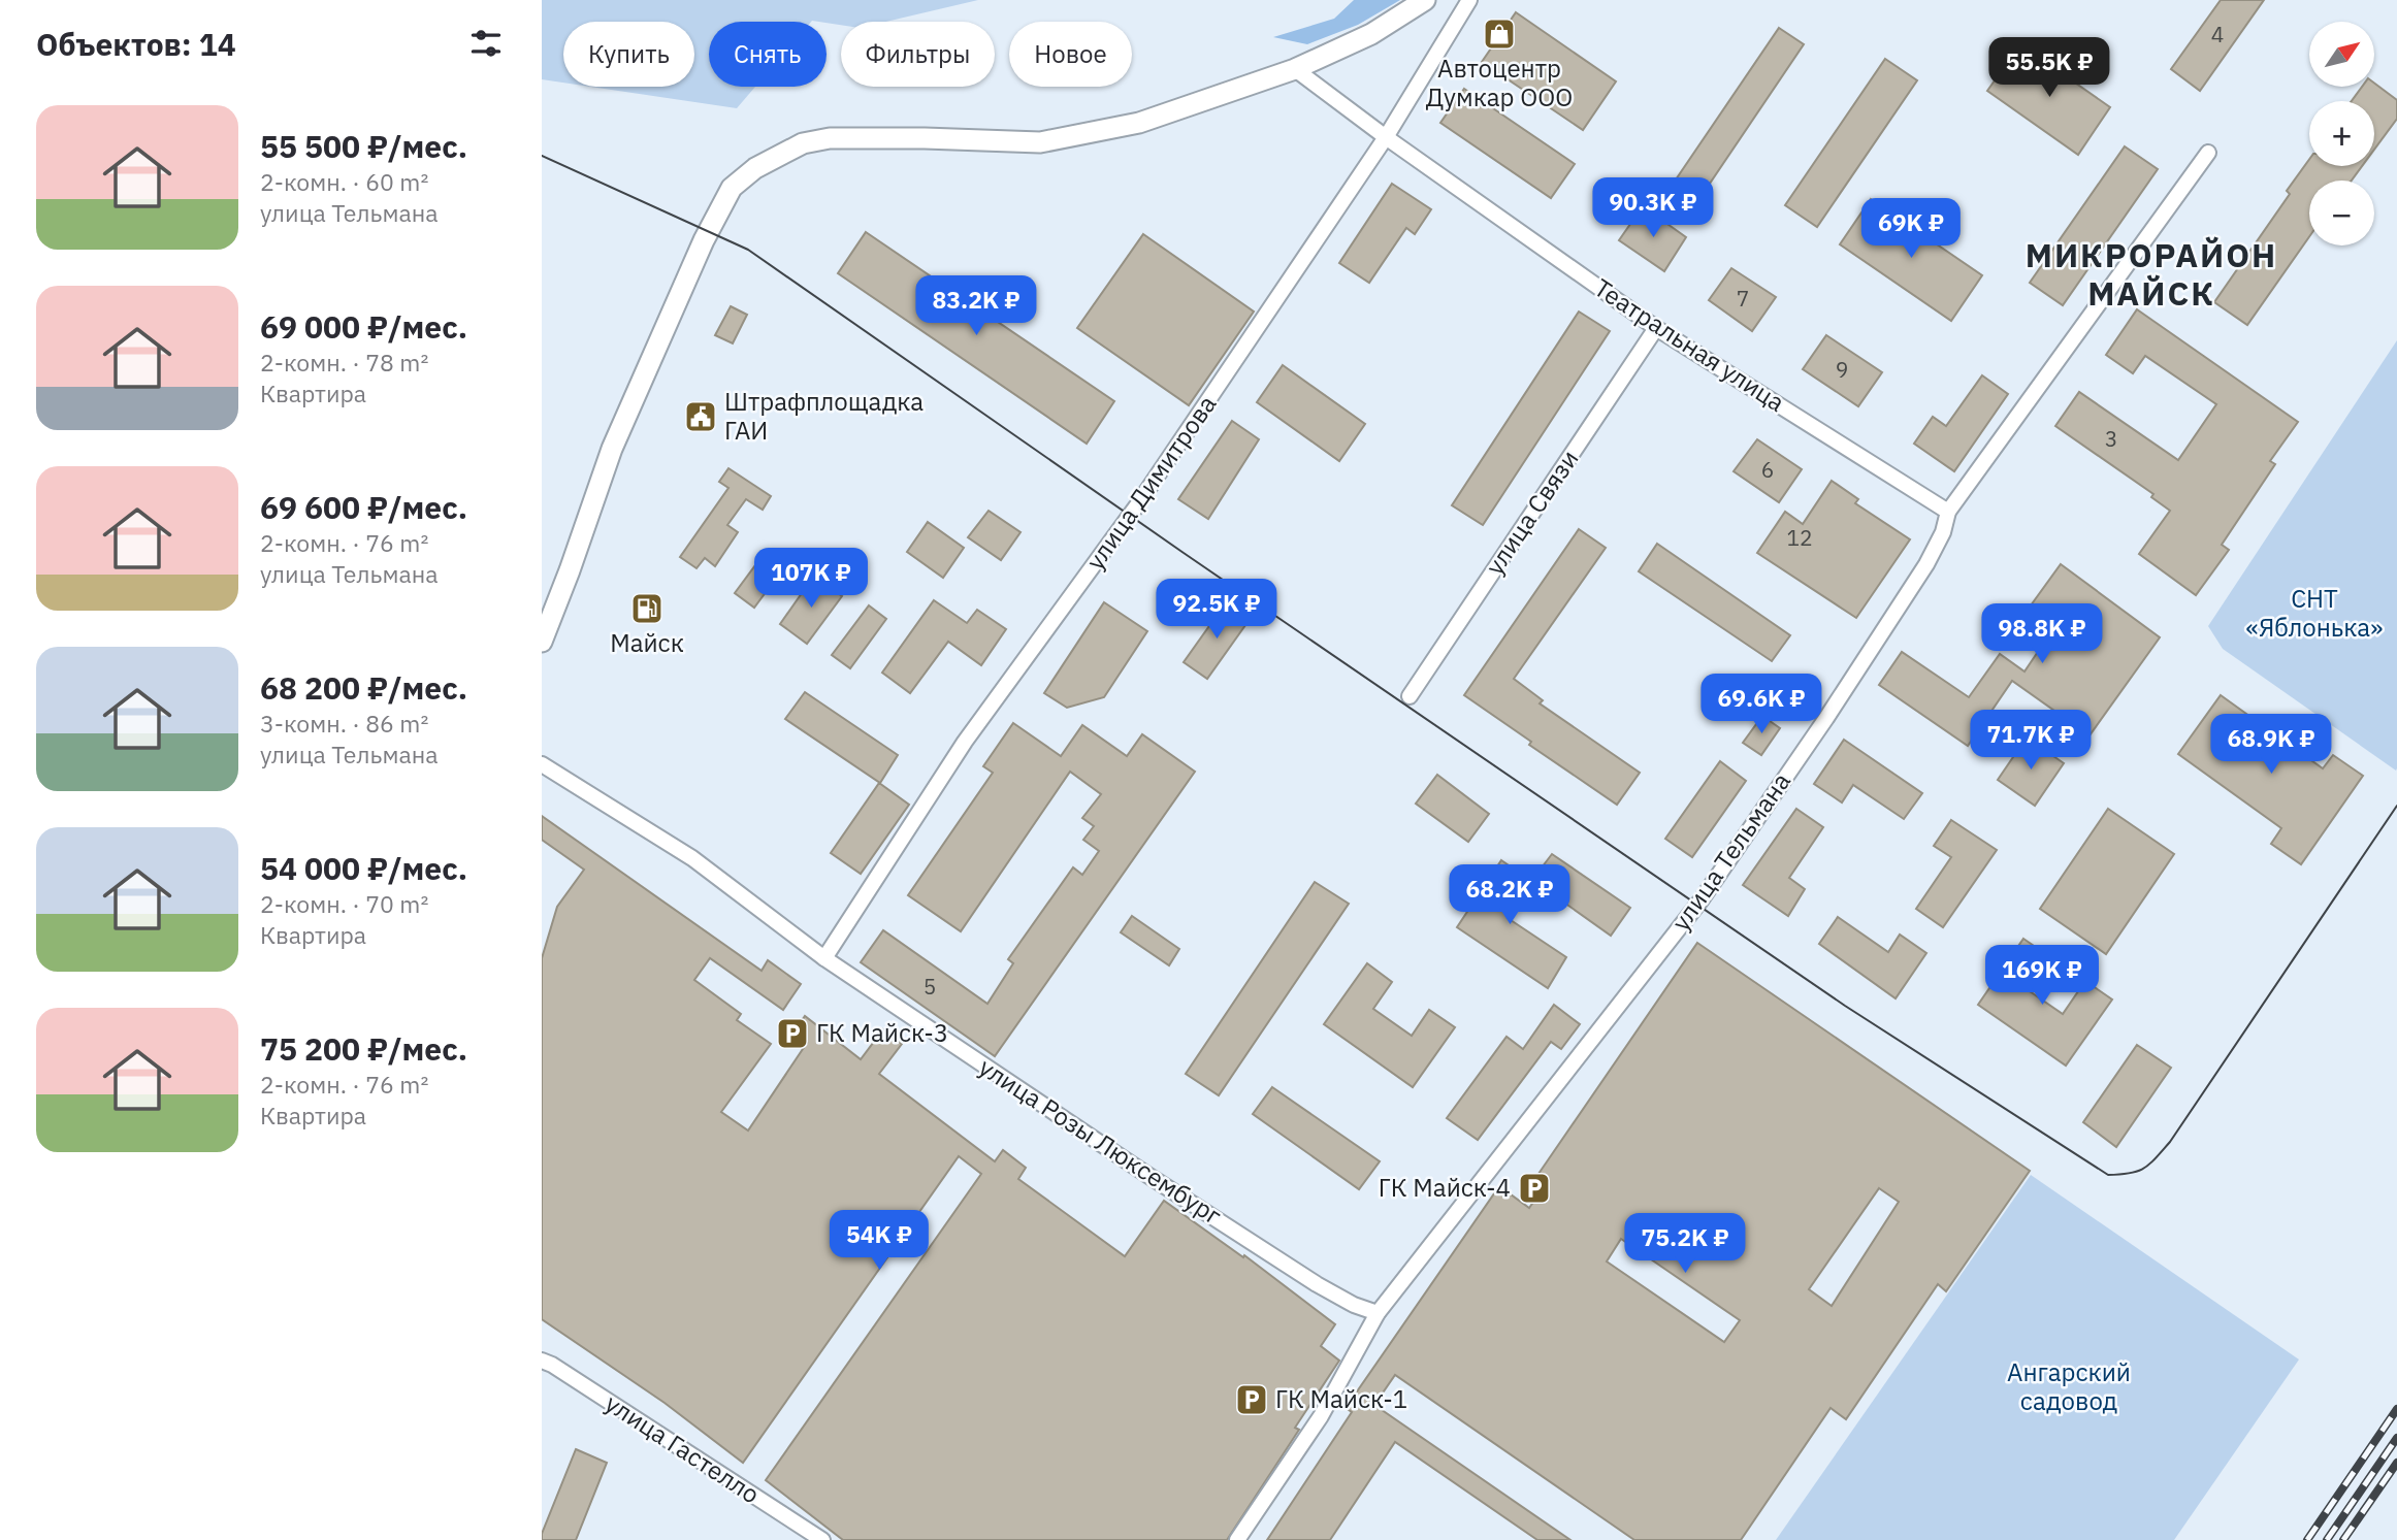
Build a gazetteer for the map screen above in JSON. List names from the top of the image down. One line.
{"streets":{"street":["Театральная улица","улица Димитрова","улица Связи","улица Тельмана","улица Розы Люксембург","улица Гастелло"]},"crossings":[["Театральная улица","улица Димитрова"],["Театральная улица","улица Связи"],["Театральная улица","улица Тельмана"],["улица Димитрова","улица Розы Люксембург"],["улица Тельмана","улица Розы Люксембург"]],"districts":["МИКРОРАЙОН МАЙСК"],"parks":["СНТ «Яблонька»","Ангарский садовод"],"places":{"shop":["Автоцентр Думкар ООО"],"public building":["Штрафплощадка ГАИ"],"fuel station":["Майск"],"parking":["ГК Майск-3","ГК Майск-4","ГК Майск-1"]},"house_numbers":["4","7","9","3","6","12","5"],"north":"top right","page":{"heading":"Объектов: 14","map_buttons":["+","−"],"chip":["Купить","Снять","Фильтры","Новое"],"price":["55.5K ₽","90.3K ₽","69K ₽","83.2K ₽","107K ₽","92.5K ₽","98.8K ₽","69.6K ₽","71.7K ₽","68.9K ₽","68.2K ₽","169K ₽","54K ₽","75.2K ₽"],"list":[{"name":"55 500 ₽/мес.","note":"2-комн. · 60 m² · улица Тельмана"},{"name":"69 000 ₽/мес.","note":"2-комн. · 78 m² · Квартира"},{"name":"69 600 ₽/мес.","note":"2-комн. · 76 m² · улица Тельмана"},{"name":"68 200 ₽/мес.","note":"3-комн. · 86 m² · улица Тельмана"},{"name":"54 000 ₽/мес.","note":"2-комн. · 70 m² · Квартира"},{"name":"75 200 ₽/мес.","note":"2-комн. · 76 m² · Квартира"}]}}
